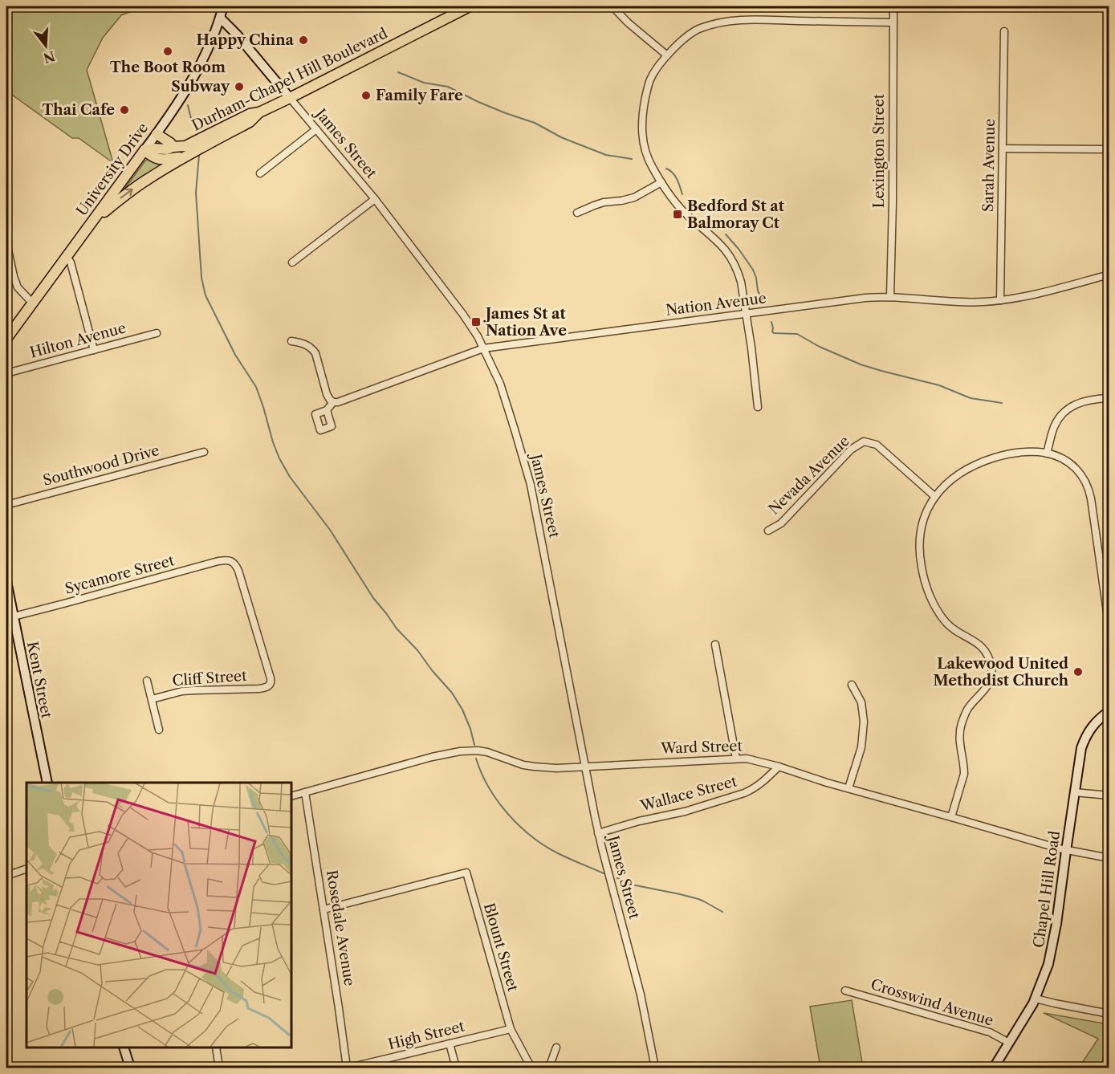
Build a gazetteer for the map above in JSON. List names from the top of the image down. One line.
{"streets":{"main road":["Durham-Chapel Hill Boulevard","University Drive"],"street":["James Street","Lexington Street","Sarah Avenue","Nation Avenue","Hilton Avenue","Southwood Drive","Nevada Avenue","Sycamore Street","Cliff Street","Kent Street","Ward Street","Wallace Street","Chapel Hill Road","Rosedale Avenue","Blount Street","Crosswind Avenue","High Street"]},"crossings":[["Durham-Chapel Hill Boulevard","James Street"],["Durham-Chapel Hill Boulevard","University Drive"],["James Street","University Drive"],["James Street","Nation Avenue"],["James Street","Ward Street"],["James Street","Wallace Street"],["Lexington Street","Nation Avenue"],["Sarah Avenue","Nation Avenue"],["Sycamore Street","Cliff Street"],["Sycamore Street","Kent Street"],["Ward Street","Wallace Street"],["Ward Street","Chapel Hill Road"],["Ward Street","Rosedale Avenue"],["Chapel Hill Road","Crosswind Avenue"],["Rosedale Avenue","Blount Street"],["Rosedale Avenue","High Street"],["Blount Street","High Street"]],"places":{"other":["Happy China","The Boot Room","Subway","Family Fare","Thai Cafe","Lakewood United Methodist Church"],"transit":["Bedford St at Balmoray Ct","James St at Nation Ave"]},"north":"bottom"}
